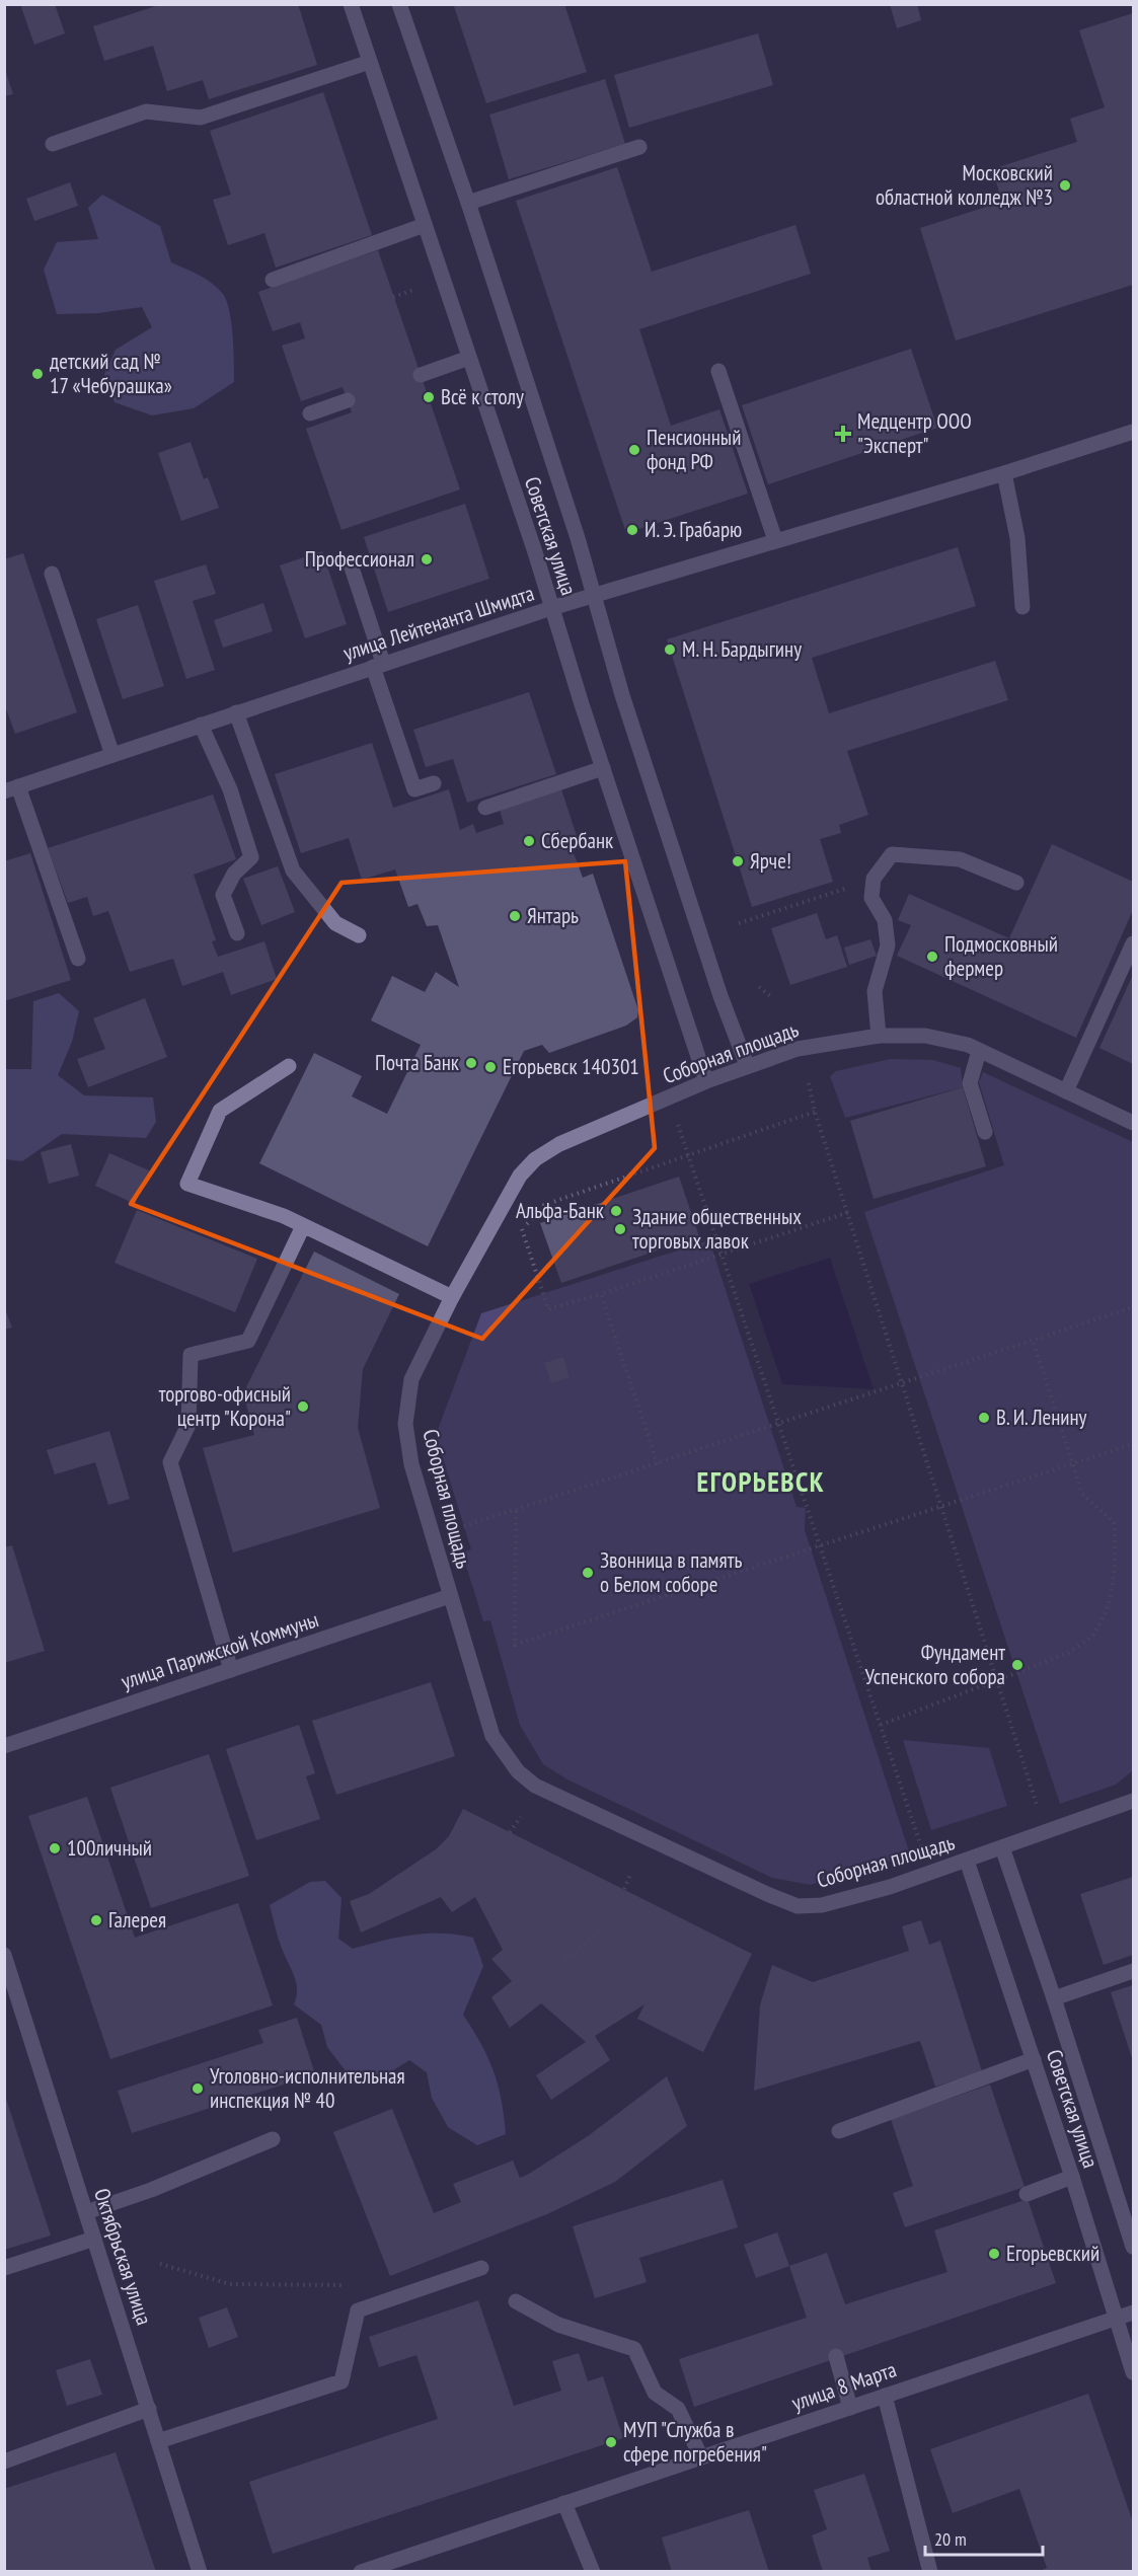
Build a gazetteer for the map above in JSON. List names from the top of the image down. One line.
{"streets":{"main road":["Советская улица","улица Лейтенанта Шмидта","Соборная площадь","улица Парижской Коммуны","Октябрьская улица","улица 8 Марта"]},"crossings":[["Советская улица","улица Лейтенанта Шмидта"],["Советская улица","Соборная площадь"],["Советская улица","улица 8 Марта"],["Соборная площадь","улица Парижской Коммуны"]],"districts":["ЕГОРЬЕВСК"],"places":{"other":["Московский областной колледж №3","детский сад № 17 «Чебурашка»","Всё к столу","Пенсионный фонд РФ","И. Э. Грабарю","Профессионал","М. Н. Бардыгину","Сбербанк","Ярче!","Янтарь","Подмосковный фермер","Почта Банк","Егорьевск 140301","Альфа-Банк","Здание общественных торговых лавок","торгово-офисный центр \"Корона\"","В. И. Ленину","Звонница в память о Белом соборе","Фундамент Успенского собора","100личный","Галерея","Уголовно-исполнительная инспекция № 40","Егорьевский","МУП \"Служба в сфере погребения\""],"health":["Медцентр ООО \"Эксперт\""]},"scale_bar":"20 m"}
